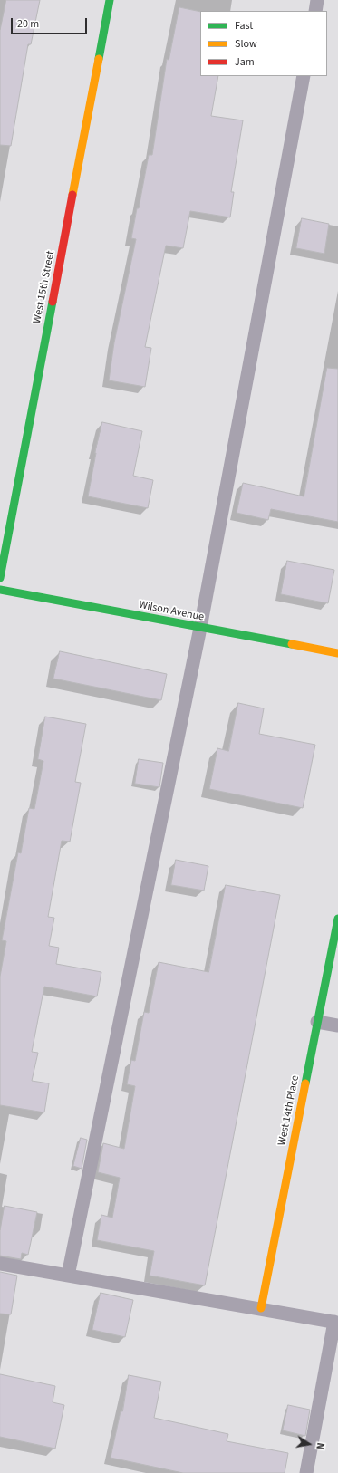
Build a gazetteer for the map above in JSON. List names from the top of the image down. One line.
{"streets":{"street":["West 15th Street","Wilson Avenue","West 14th Place"]},"legend":["Fast","Slow","Jam"],"scale_bar":"20 m","north":"right"}
